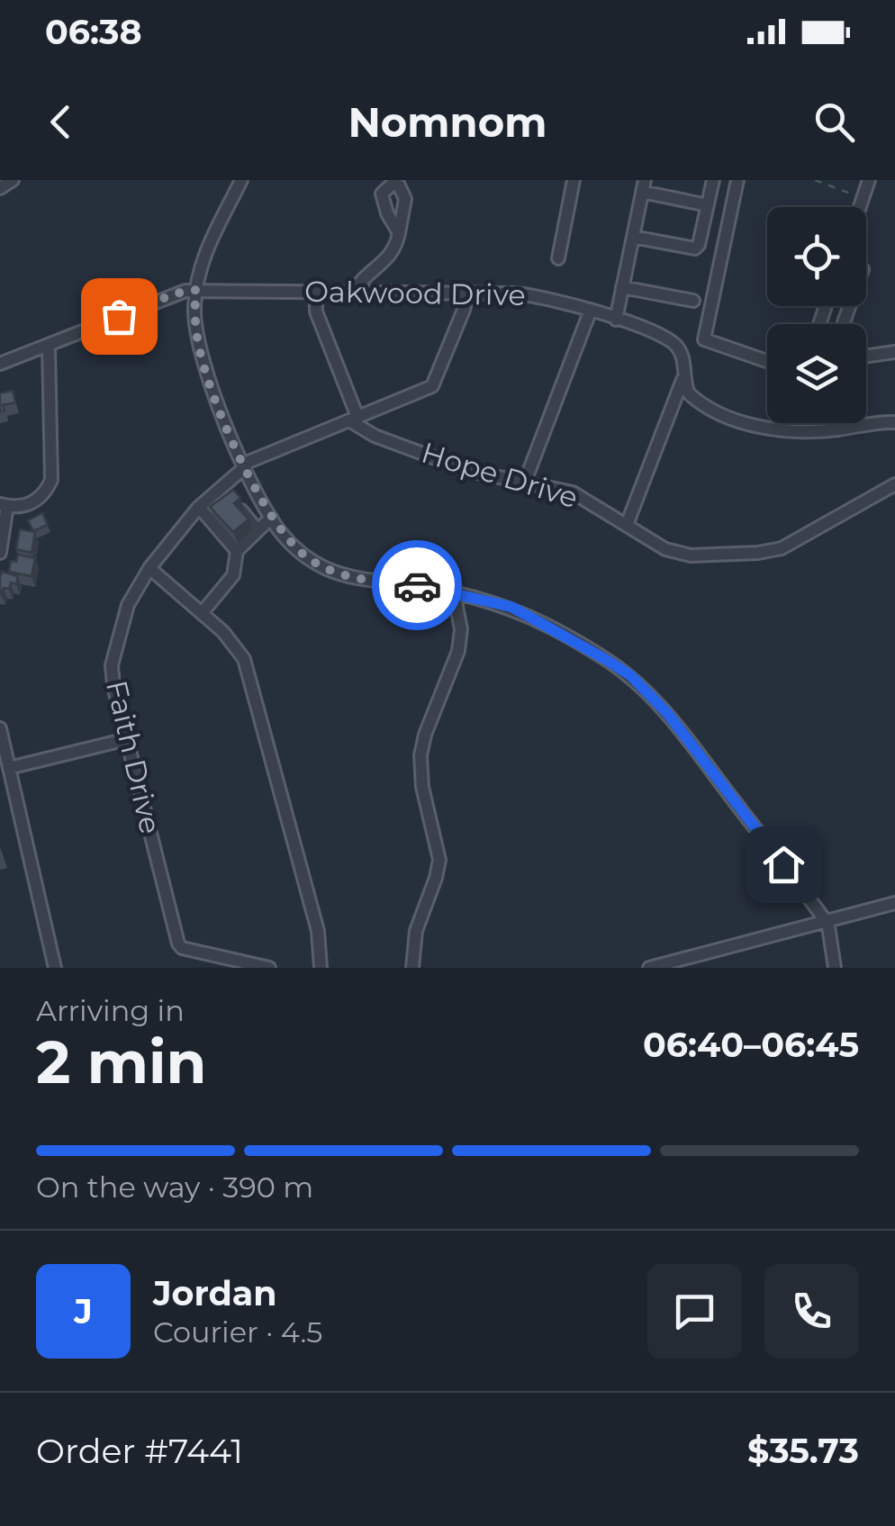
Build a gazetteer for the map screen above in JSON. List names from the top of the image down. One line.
{"streets":{"street":["Oakwood Drive","Hope Drive","Faith Drive"]},"crossings":[["Oakwood Drive","Faith Drive"],["Hope Drive","Faith Drive"]],"page":{"status":"06:38","header":"Nomnom","heading":["2 min","Arriving in","06:40–06:45"],"panel":["Jordan","Courier · 4.5","Order #7441","$35.73"],"bar":"On the way · 390 m","round":"J"}}
